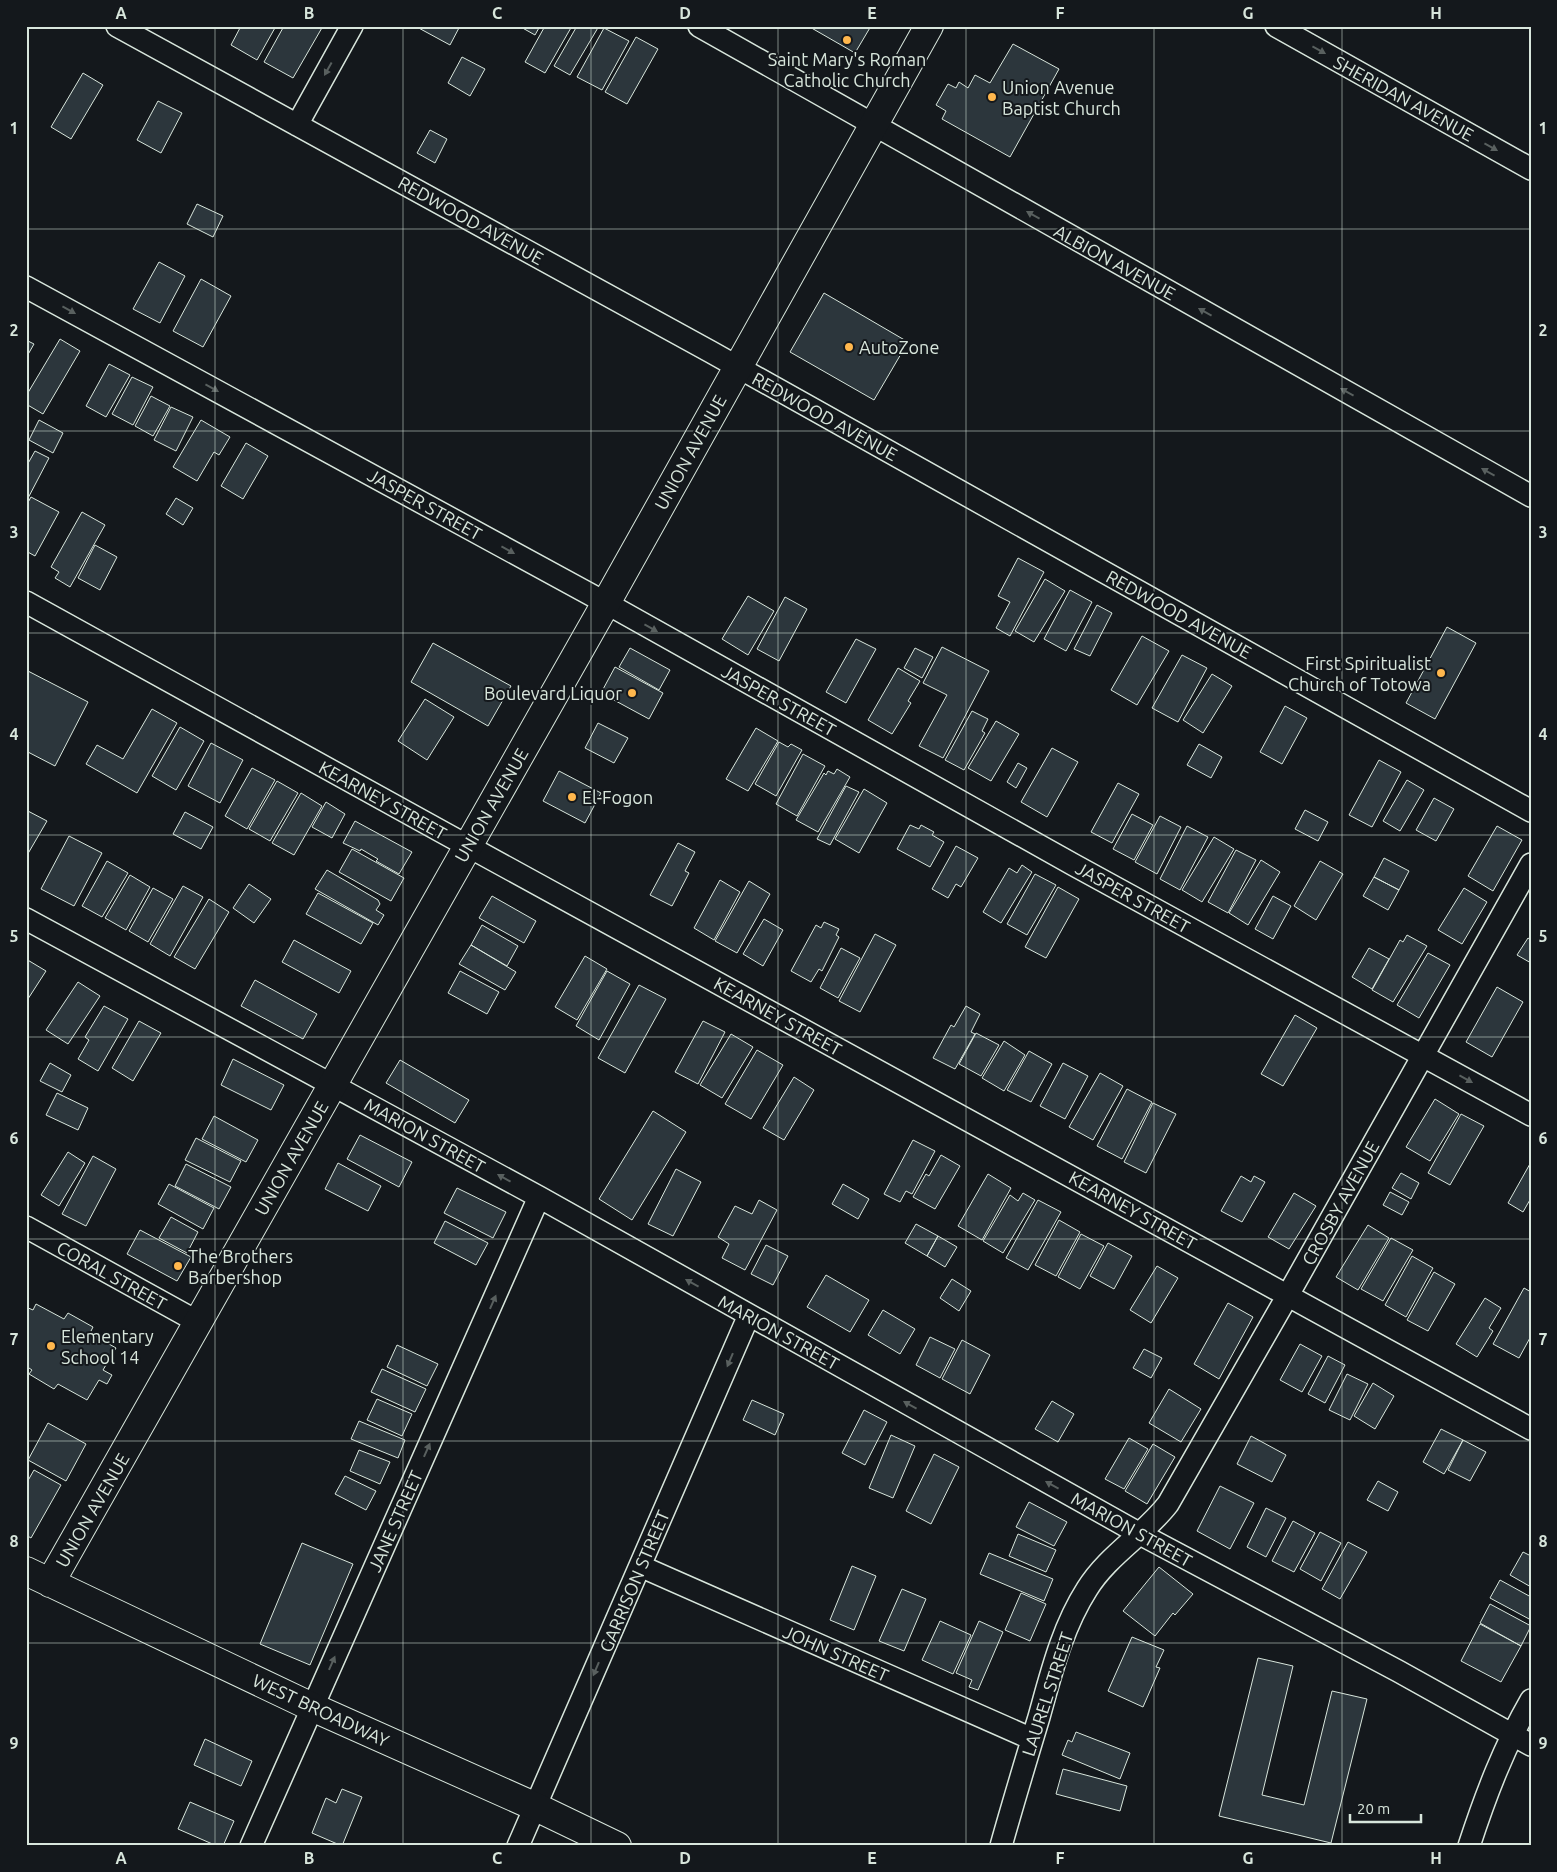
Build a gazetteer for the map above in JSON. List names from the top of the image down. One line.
{"streets":{"main road":["UNION AVENUE","WEST BROADWAY"],"street":["SHERIDAN AVENUE","REDWOOD AVENUE","ALBION AVENUE","JASPER STREET","KEARNEY STREET","MARION STREET","CROSBY AVENUE","CORAL STREET","JANE STREET","GARRISON STREET","JOHN STREET","LAUREL STREET"]},"crossings":[["REDWOOD AVENUE","UNION AVENUE"],["ALBION AVENUE","UNION AVENUE"],["UNION AVENUE","JASPER STREET"],["UNION AVENUE","KEARNEY STREET"],["UNION AVENUE","MARION STREET"],["UNION AVENUE","CORAL STREET"],["UNION AVENUE","WEST BROADWAY"],["JASPER STREET","CROSBY AVENUE"],["KEARNEY STREET","CROSBY AVENUE"],["MARION STREET","CROSBY AVENUE"],["MARION STREET","JANE STREET"],["MARION STREET","GARRISON STREET"],["MARION STREET","LAUREL STREET"],["CROSBY AVENUE","LAUREL STREET"],["JANE STREET","WEST BROADWAY"],["GARRISON STREET","JOHN STREET"],["GARRISON STREET","WEST BROADWAY"],["JOHN STREET","LAUREL STREET"]],"one_way":["SHERIDAN AVENUE","ALBION AVENUE","JASPER STREET","MARION STREET","JANE STREET","GARRISON STREET"],"places":["Saint Mary's Roman Catholic Church","Union Avenue Baptist Church","AutoZone","First Spiritualist Church of Totowa","Boulevard Liquor","El-Fogon","The Brothers Barbershop","Elementary School 14"],"scale_bar":"20 m","grid":{"columns":["A","B","C","D","E","F","G","H"],"rows":["1","2","3","4","5","6","7","8","9"]}}
